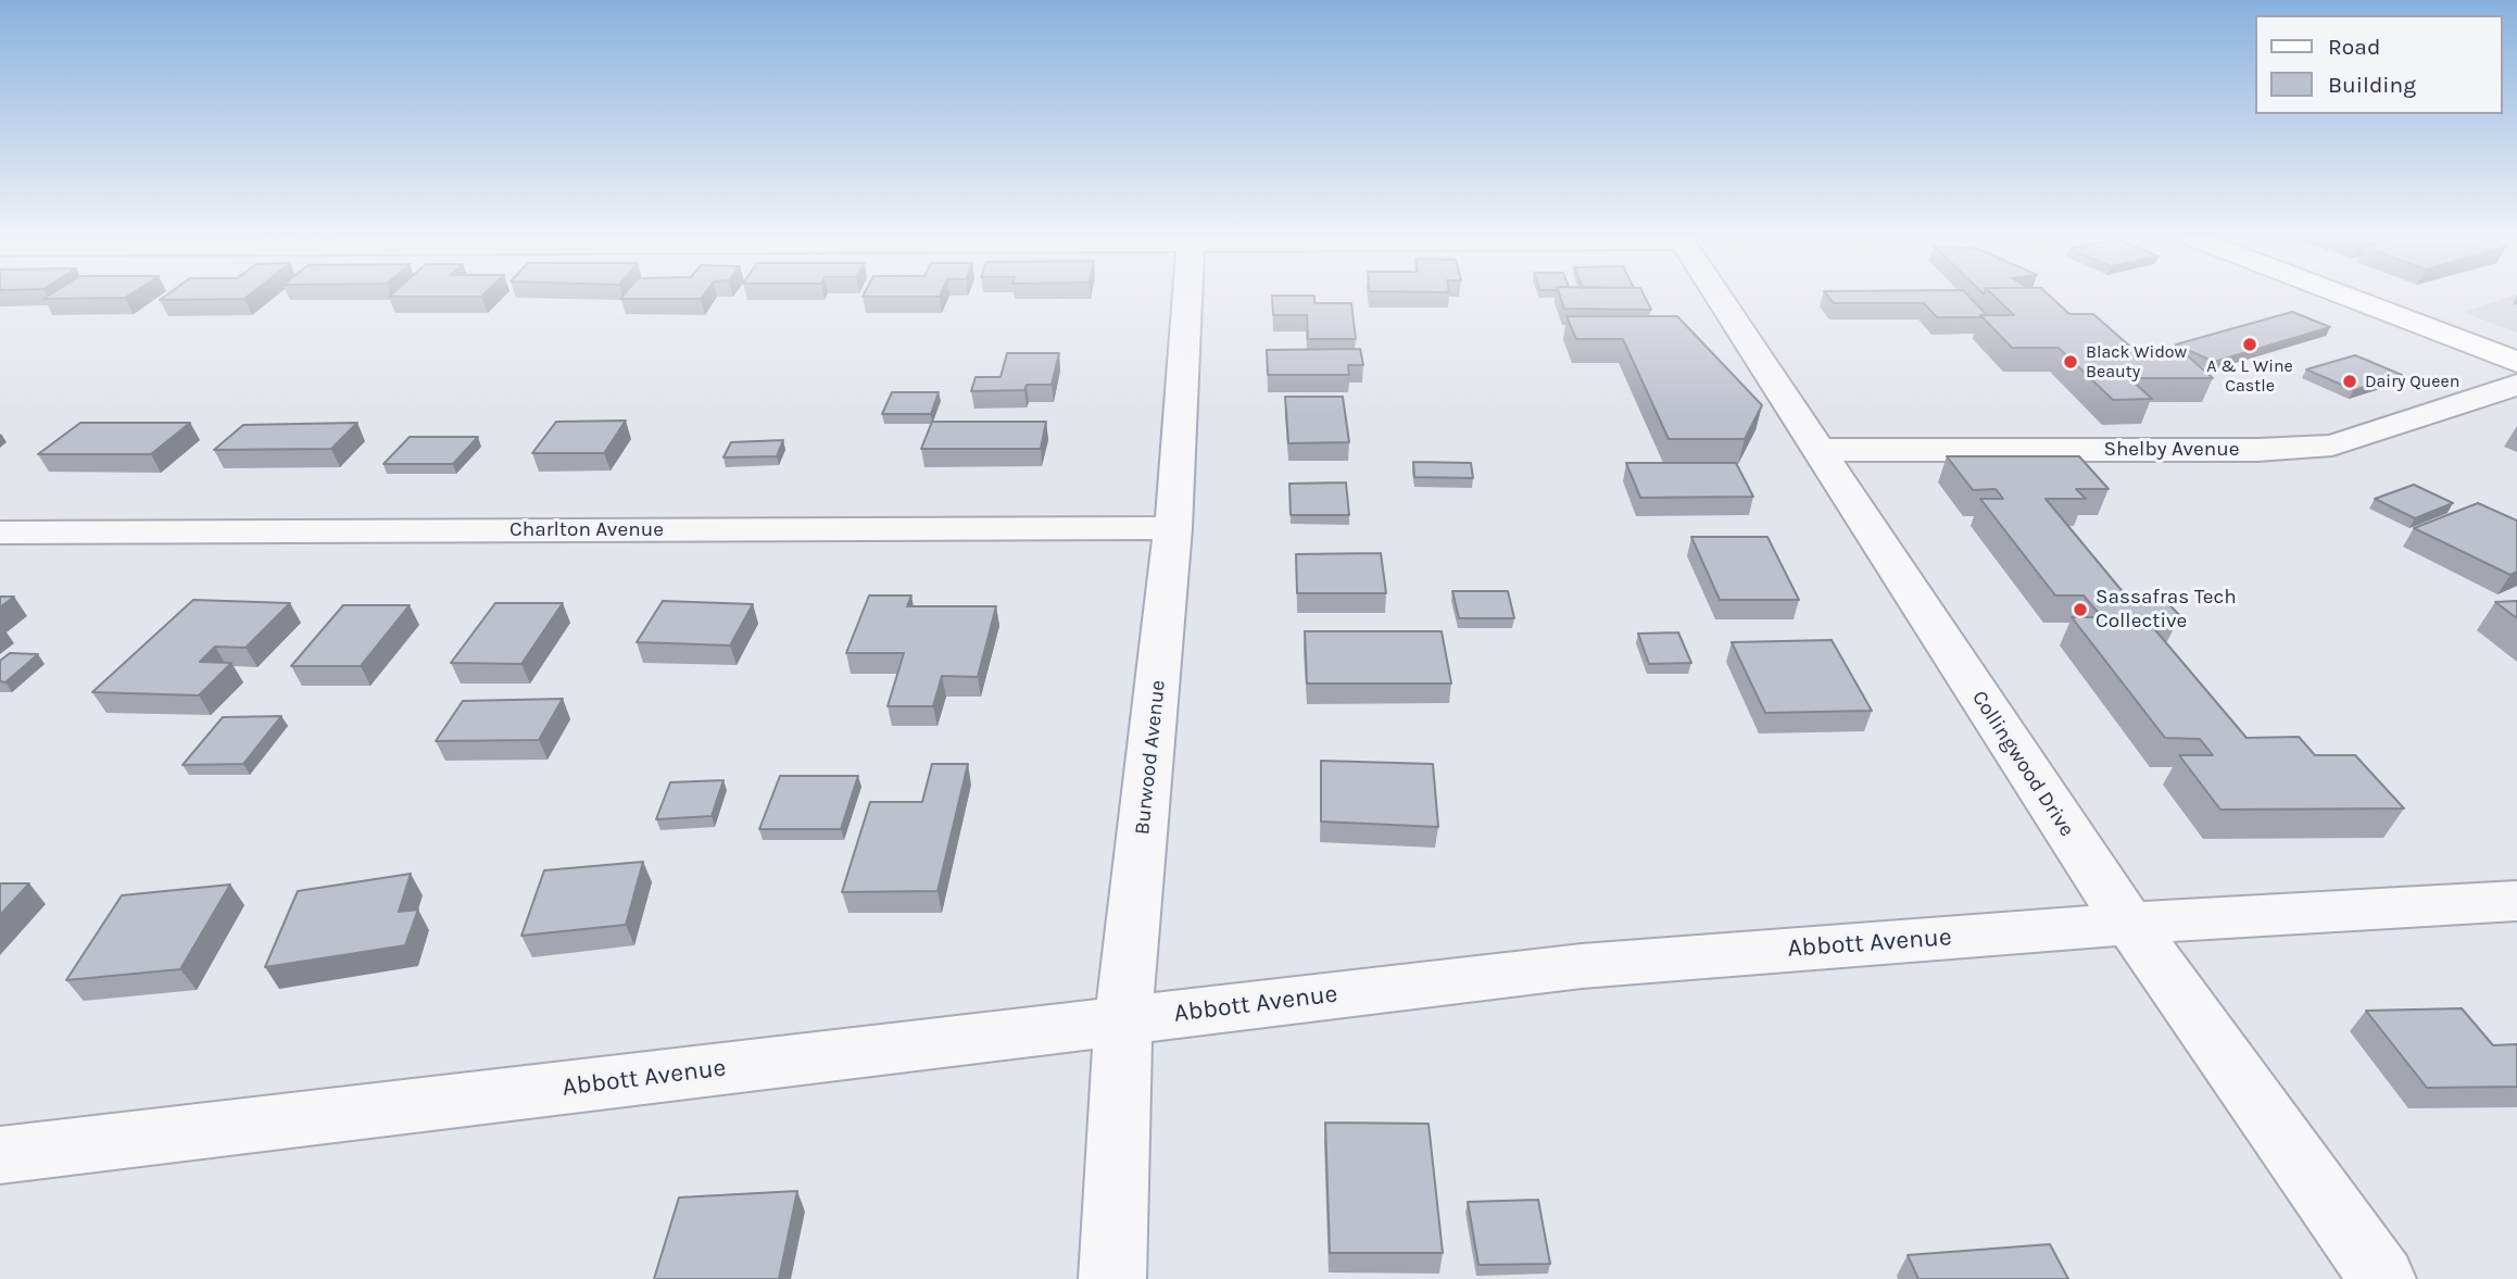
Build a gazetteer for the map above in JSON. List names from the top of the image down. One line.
{"streets":{"street":["Shelby Avenue","Charlton Avenue","Burwood Avenue","Collingwood Drive","Abbott Avenue"]},"crossings":[["Shelby Avenue","Collingwood Drive"],["Charlton Avenue","Burwood Avenue"],["Burwood Avenue","Abbott Avenue"],["Collingwood Drive","Abbott Avenue"]],"places":["A & L Wine Castle","Black Widow Beauty","Dairy Queen","Sassafras Tech Collective"],"legend":["Road","Building"]}
